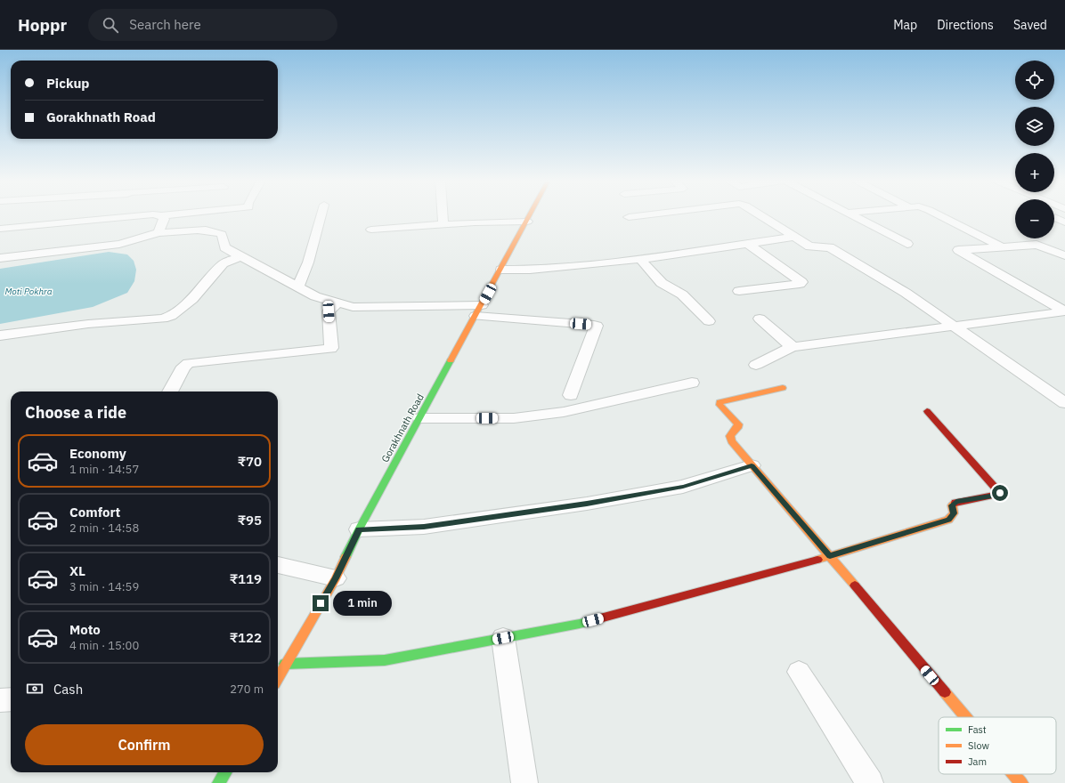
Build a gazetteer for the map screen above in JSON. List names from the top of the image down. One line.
{"streets":{"street":["Gorakhnath Road"]},"water":["Moti Pokhra"],"legend":["Fast","Slow","Jam"],"page":{"header":"Hoppr","search":"Search here","nav":["Map","Directions","Saved"],"map_buttons":["+","−"],"banner":["Pickup","Gorakhnath Road"],"heading":"Choose a ride","list":[{"name":"Economy","note":"1 min · 14:57","value":"₹70"},{"name":"Comfort","note":"2 min · 14:58","value":"₹95"},{"name":"XL","note":"3 min · 14:59","value":"₹119"},{"name":"Moto","note":"4 min · 15:00","value":"₹122"}],"bubble":"1 min","pay":["Cash","270 m"],"buttons":"Confirm"}}
